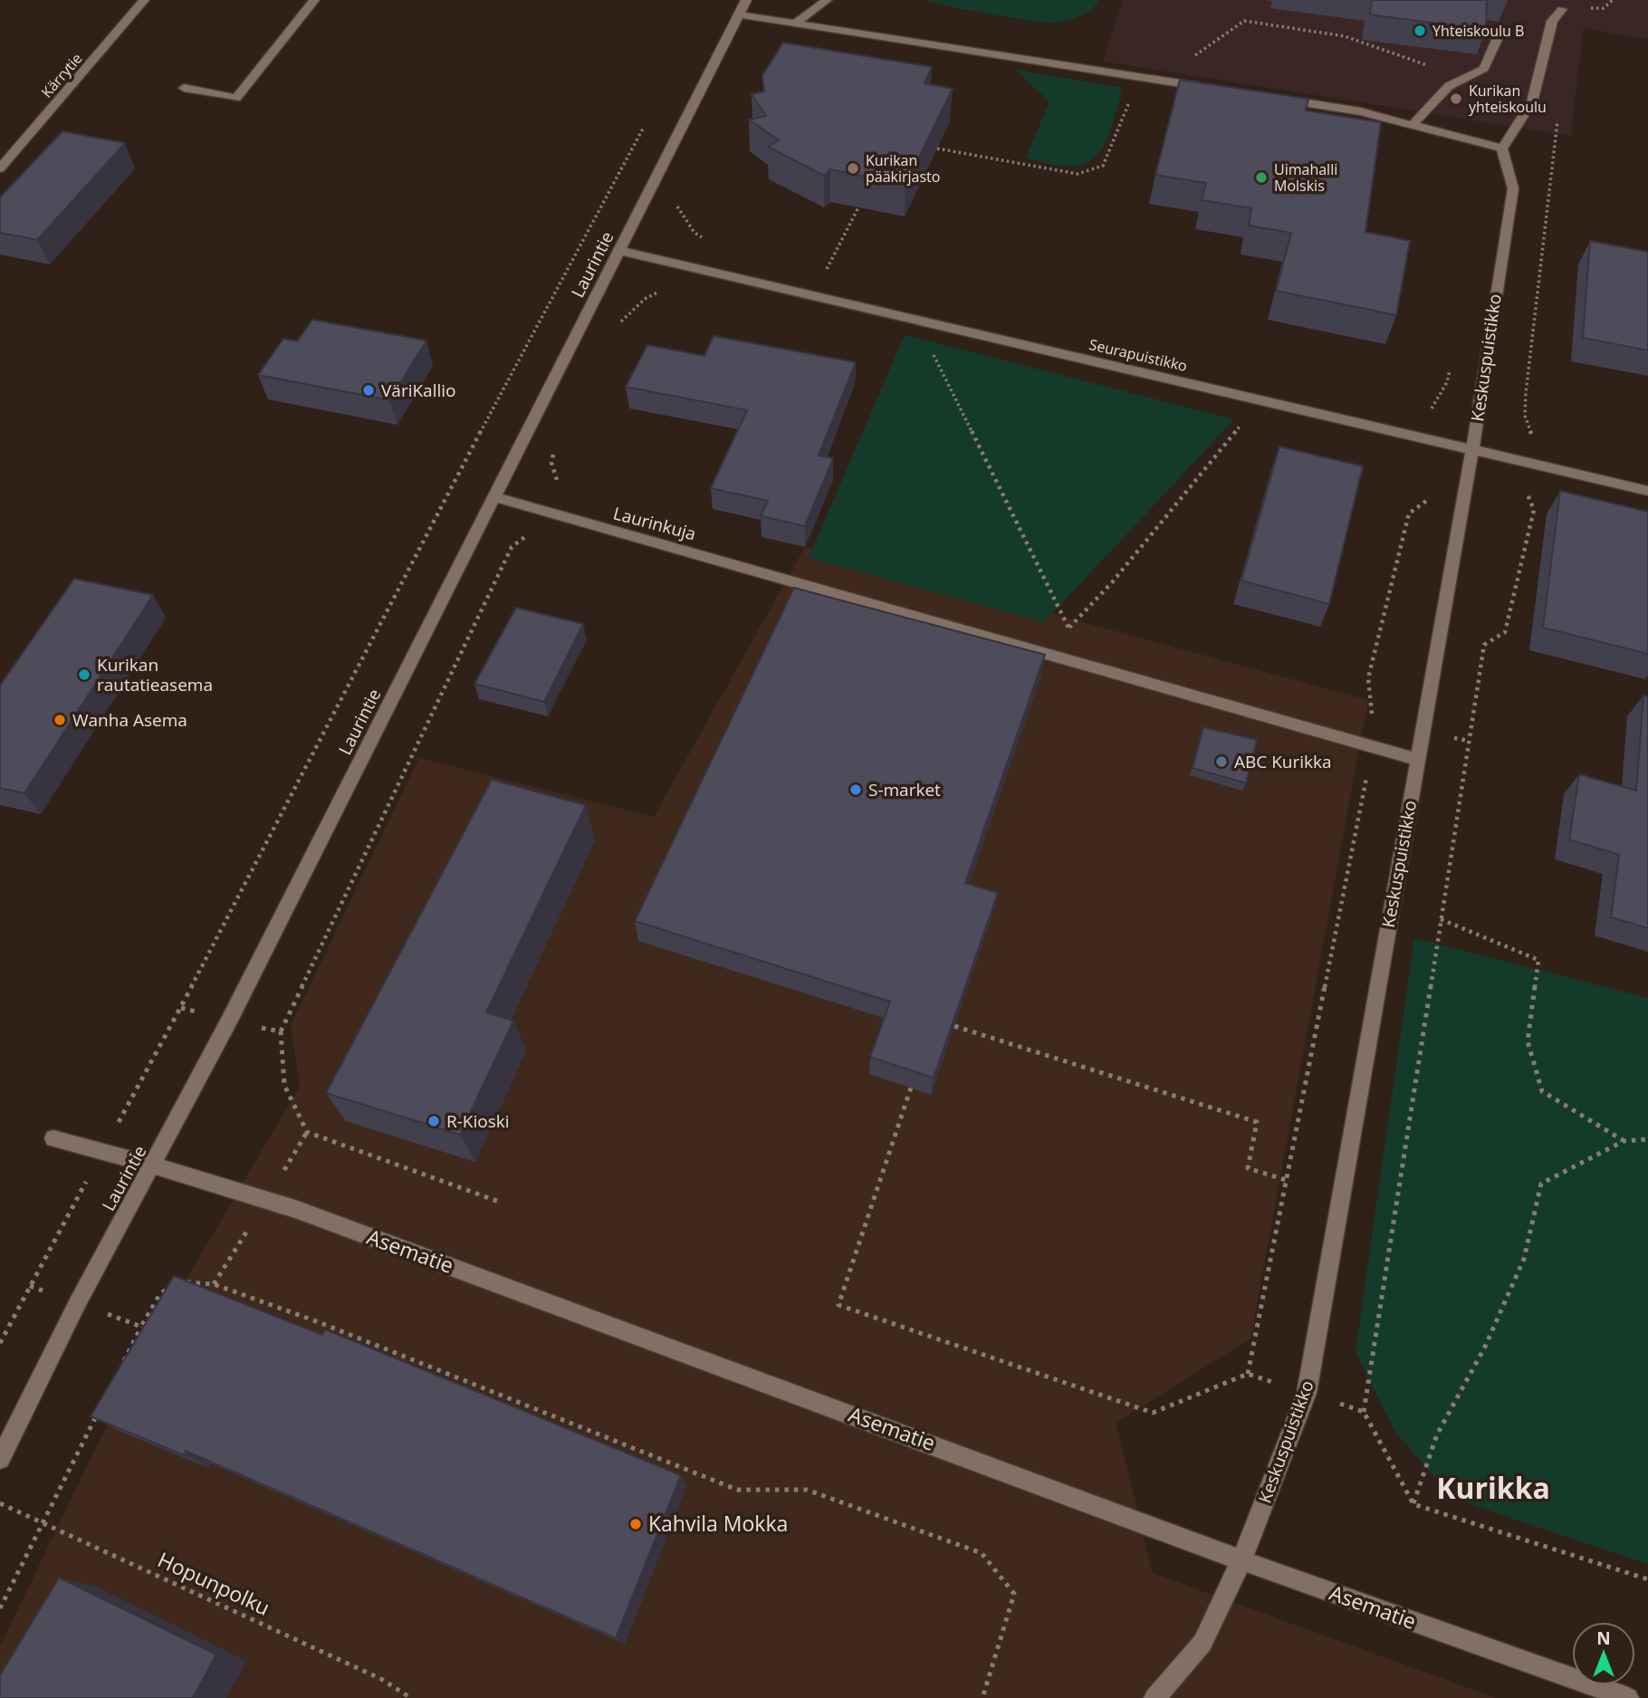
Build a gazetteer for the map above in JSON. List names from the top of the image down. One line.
{"streets":{"street":["Kärrytie","Laurintie","Seurapuistikko","Keskuspuistikko","Laurinkuja","Asematie"],"path":["Hopunpolku"]},"crossings":[["Laurintie","Seurapuistikko"],["Laurintie","Laurinkuja"],["Laurintie","Asematie"],["Seurapuistikko","Keskuspuistikko"],["Keskuspuistikko","Laurinkuja"],["Keskuspuistikko","Asematie"]],"districts":["Kurikka"],"places":["Yhteiskoulu B","Kurikan yhteiskoulu","Kurikan pääkirjasto","Uimahalli Molskis","VäriKallio","Kurikan rautatieasema","Wanha Asema","ABC Kurikka","S-market","R-Kioski","Kahvila Mokka"],"north":"top"}
